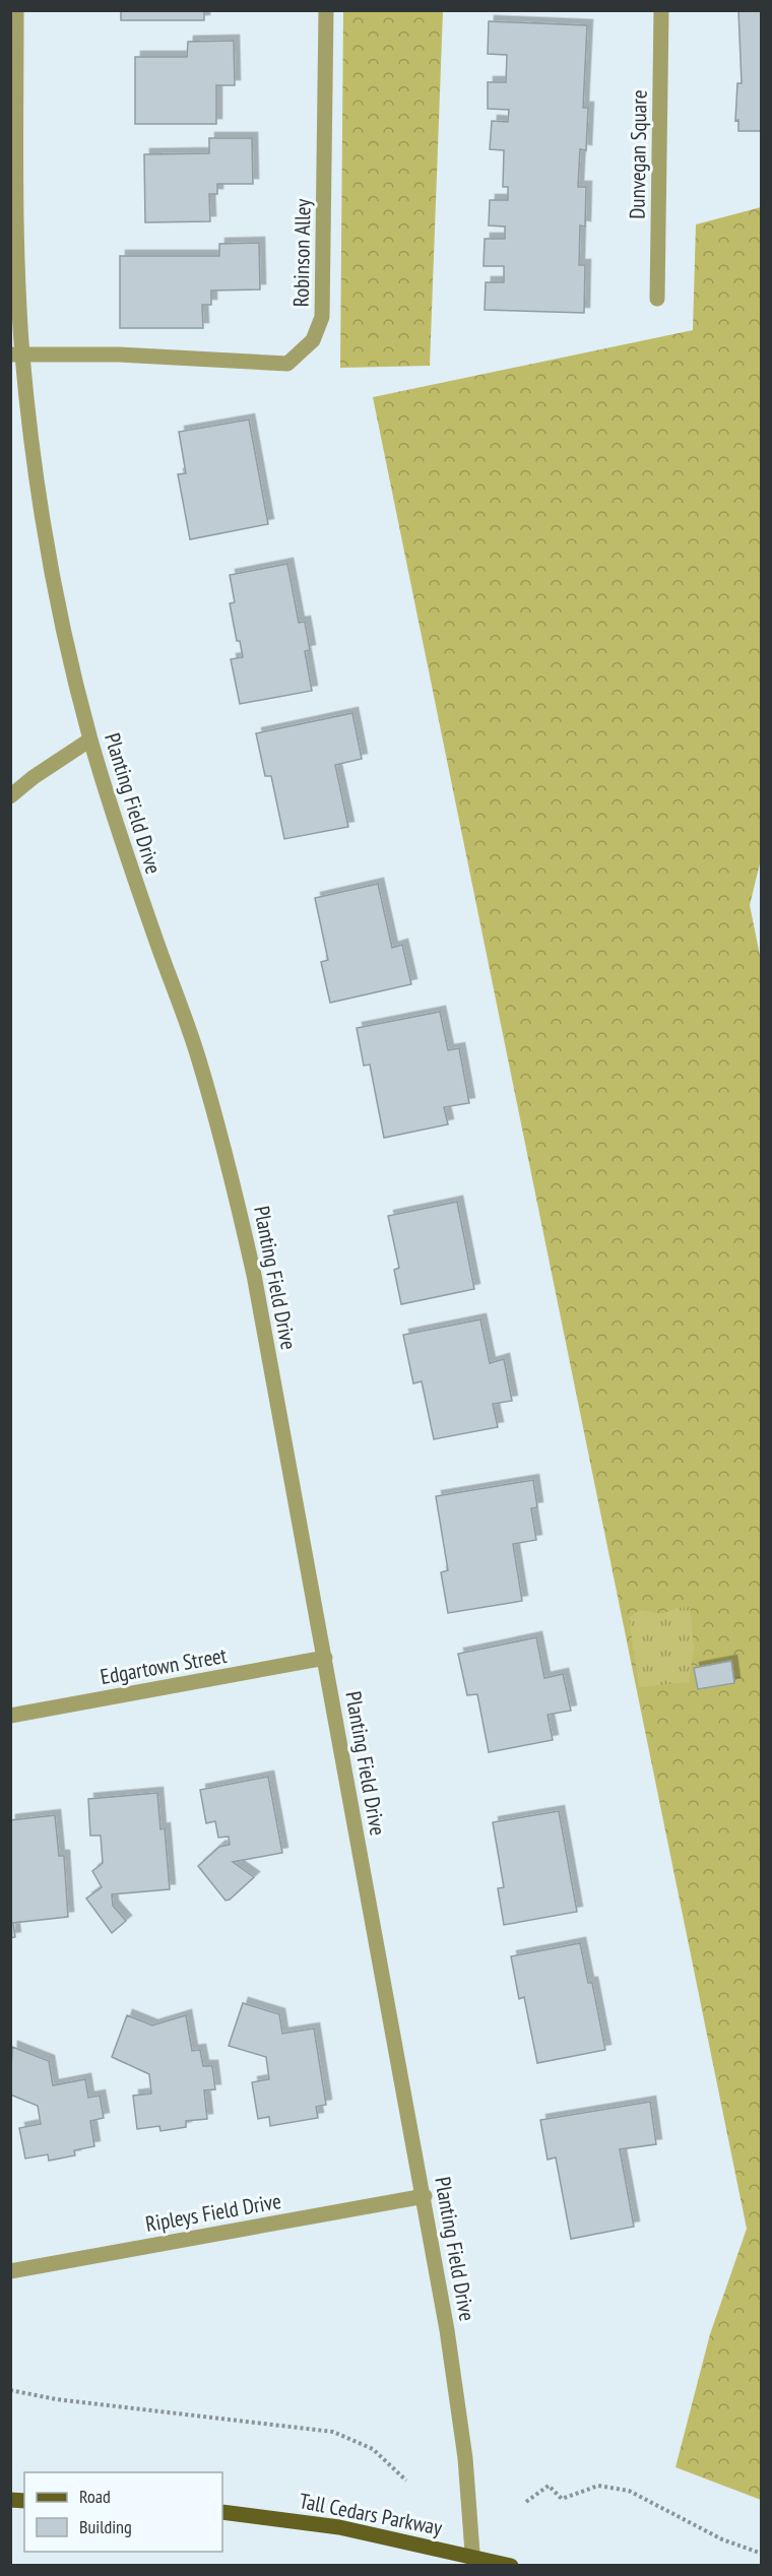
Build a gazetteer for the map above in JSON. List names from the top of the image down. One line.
{"streets":{"main road":["Tall Cedars Parkway"],"street":["Dunvegan Square","Robinson Alley","Planting Field Drive","Edgartown Street","Ripleys Field Drive"]},"crossings":[["Robinson Alley","Planting Field Drive"],["Planting Field Drive","Edgartown Street"],["Planting Field Drive","Ripleys Field Drive"],["Planting Field Drive","Tall Cedars Parkway"]],"legend":["Road","Building"]}
